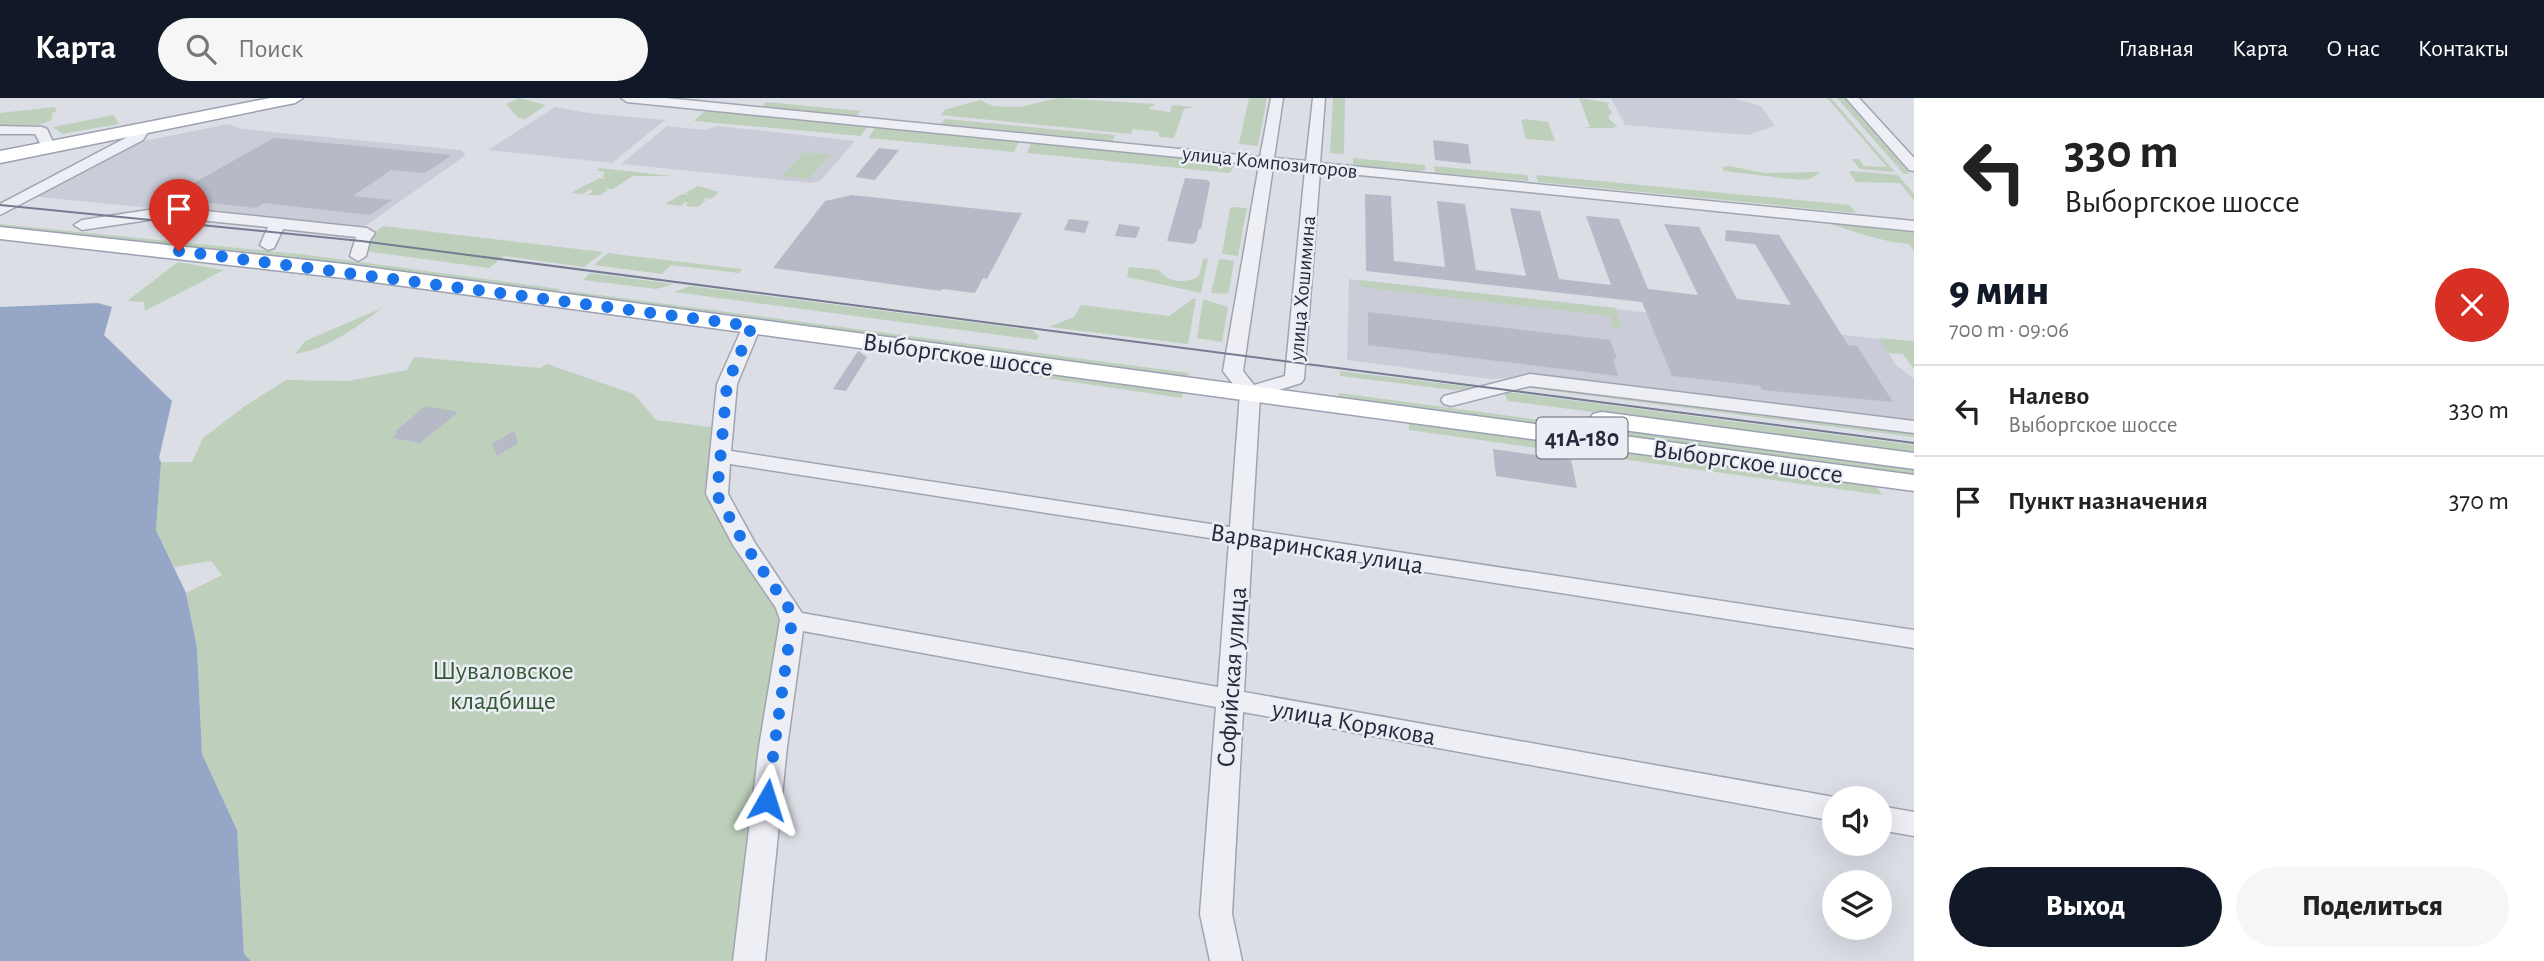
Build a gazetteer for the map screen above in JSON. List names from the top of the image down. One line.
{"streets":{"main road":["Выборгское шоссе","41А-180"],"street":["улица Композиторов","улица Хошимина","Варваринская улица","Софийская улица","улица Корякова"]},"crossings":[["улица Композиторов","улица Хошимина"],["улица Хошимина","Выборгское шоссе"],["улица Хошимина","Софийская улица"],["Выборгское шоссе","Софийская улица"],["Варваринская улица","Софийская улица"],["Софийская улица","улица Корякова"]],"parks":["Шуваловское кладбище"],"page":{"header":"Карта","search":"Поиск","nav":["Главная","Карта","О нас","Контакты"],"turn":["330 m","Выборгское шоссе"],"heading":["9 мин","700 m · 09:06"],"list":[{"name":"Налево","note":"Выборгское шоссе","value":"330 m"},{"name":"Пункт назначения","value":"370 m"}],"buttons":["Выход","Поделиться"]}}
